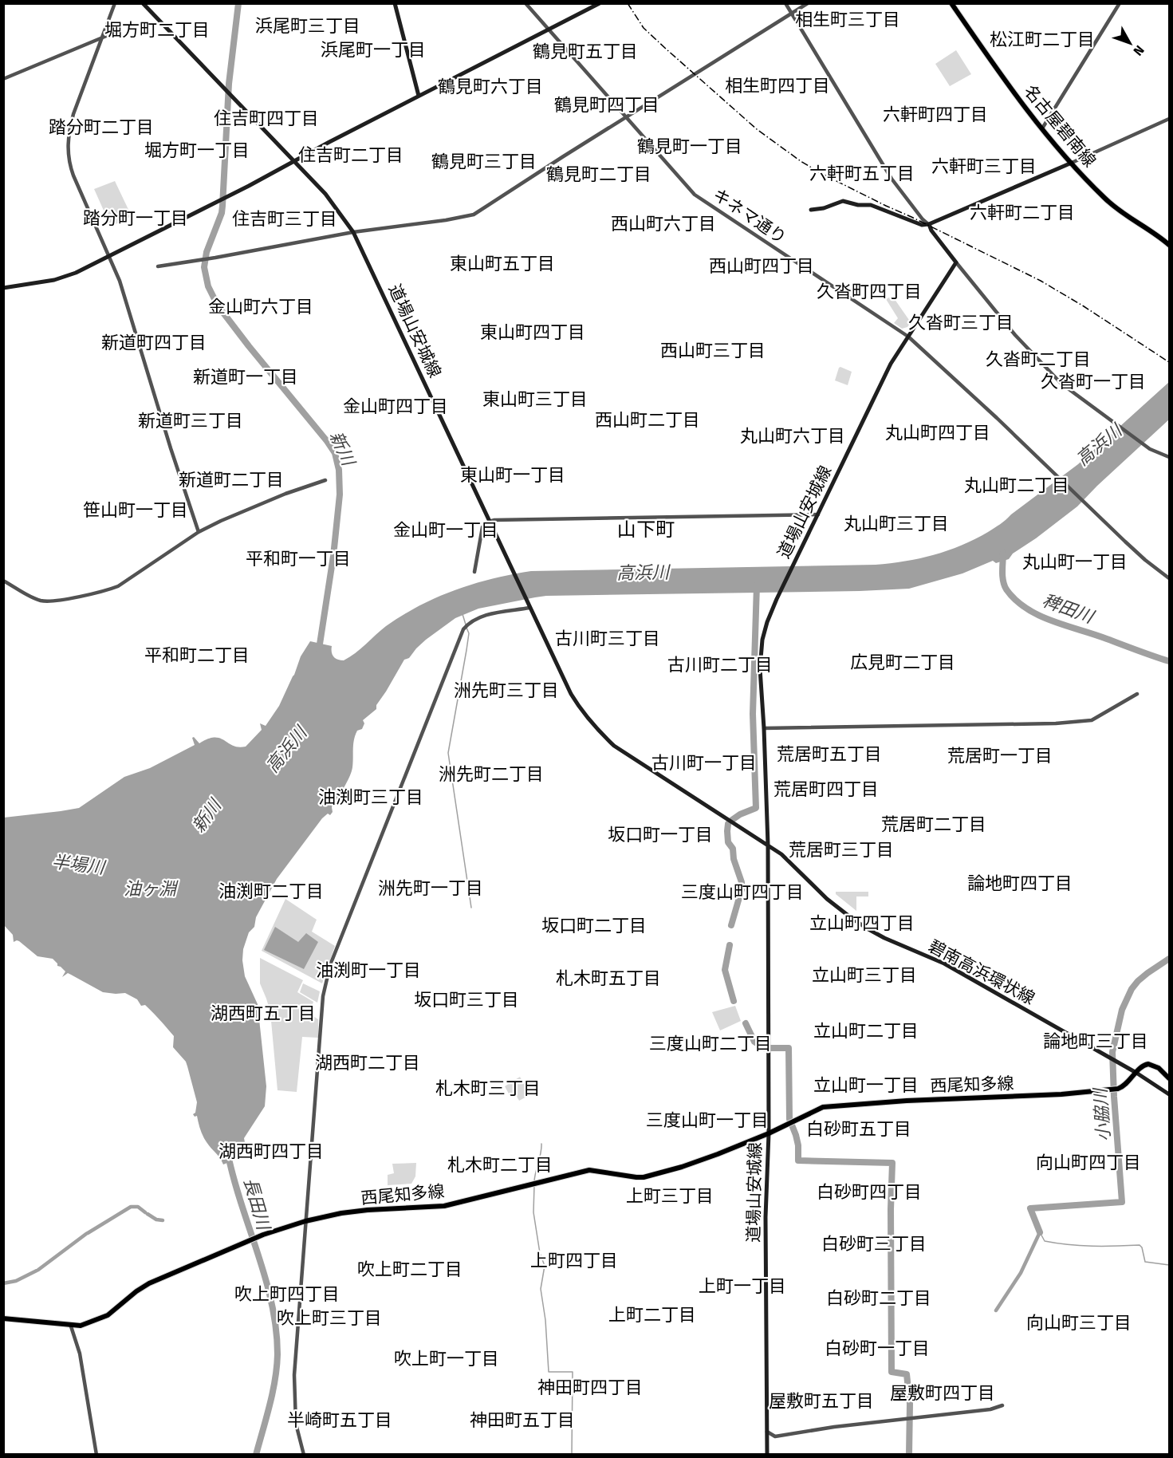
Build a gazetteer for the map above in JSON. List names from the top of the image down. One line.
{"streets":{"main road":["名古屋碧南線","道場山安城線","碧南高浜環状線","西尾知多線"],"street":["キネマ通り"]},"crossings":[["キネマ通り","道場山安城線"],["道場山安城線","碧南高浜環状線"],["道場山安城線","西尾知多線"],["碧南高浜環状線","西尾知多線"]],"districts":["相生町三丁目","浜尾町三丁目","堀方町二丁目","松江町二丁目","浜尾町一丁目","鶴見町五丁目","相生町四丁目","鶴見町六丁目","鶴見町四丁目","六軒町四丁目","住吉町四丁目","踏分町二丁目","鶴見町一丁目","堀方町一丁目","住吉町二丁目","鶴見町三丁目","六軒町三丁目","六軒町五丁目","鶴見町二丁目","六軒町二丁目","踏分町一丁目","住吉町三丁目","西山町六丁目","東山町五丁目","西山町四丁目","久沓町四丁目","金山町六丁目","久沓町三丁目","東山町四丁目","新道町四丁目","西山町三丁目","久沓町二丁目","新道町一丁目","久沓町一丁目","東山町三丁目","金山町四丁目","西山町二丁目","新道町三丁目","丸山町四丁目","丸山町六丁目","東山町一丁目","新道町二丁目","丸山町二丁目","笹山町一丁目","丸山町三丁目","金山町一丁目","山下町","平和町一丁目","丸山町一丁目","古川町三丁目","平和町二丁目","広見町二丁目","古川町二丁目","洲先町三丁目","荒居町五丁目","荒居町一丁目","古川町一丁目","洲先町二丁目","荒居町四丁目","油渕町三丁目","荒居町二丁目","坂口町一丁目","荒居町三丁目","論地町四丁目","洲先町一丁目","油渕町二丁目","三度山町四丁目","立山町四丁目","坂口町二丁目","油渕町一丁目","立山町三丁目","札木町五丁目","坂口町三丁目","湖西町五丁目","立山町二丁目","論地町三丁目","三度山町二丁目","湖西町二丁目","立山町一丁目","札木町三丁目","三度山町一丁目","白砂町五丁目","湖西町四丁目","向山町四丁目","札木町二丁目","白砂町四丁目","上町三丁目","白砂町三丁目","上町四丁目","吹上町二丁目","上町一丁目","吹上町四丁目","白砂町二丁目","上町二丁目","吹上町三丁目","向山町三丁目","白砂町一丁目","吹上町一丁目","神田町四丁目","屋敷町四丁目","屋敷町五丁目","半崎町五丁目","神田町五丁目"],"water":["高浜川","新川","稗田川","半場川","油ヶ淵","小脇川","長田川"],"north":"bottom right"}
